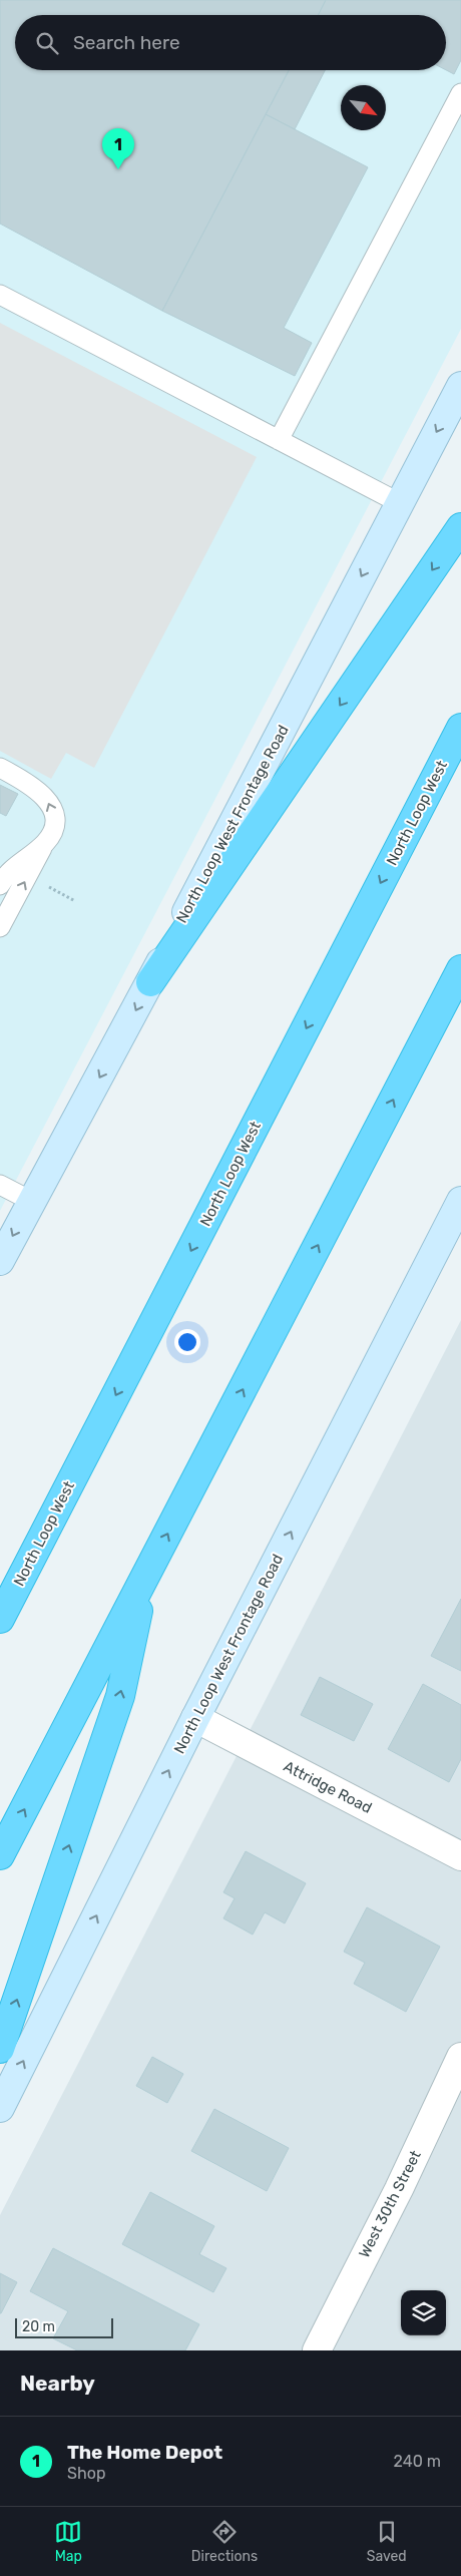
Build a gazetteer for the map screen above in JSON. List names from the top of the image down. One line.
{"streets":{"highway":["North Loop West"],"main road":["North Loop West Frontage Road"],"street":["Attridge Road","West 30th Street"]},"crossings":[["North Loop West Frontage Road","Attridge Road"]],"scale_bar":"20 m","north":"bottom right","page":{"search":"Search here","pins":"1","scale":"20 m","heading":"Nearby","list":[{"mark":"1","name":"The Home Depot","note":"Shop","value":"240 m"}],"nav":["Map","Directions","Saved"]}}
